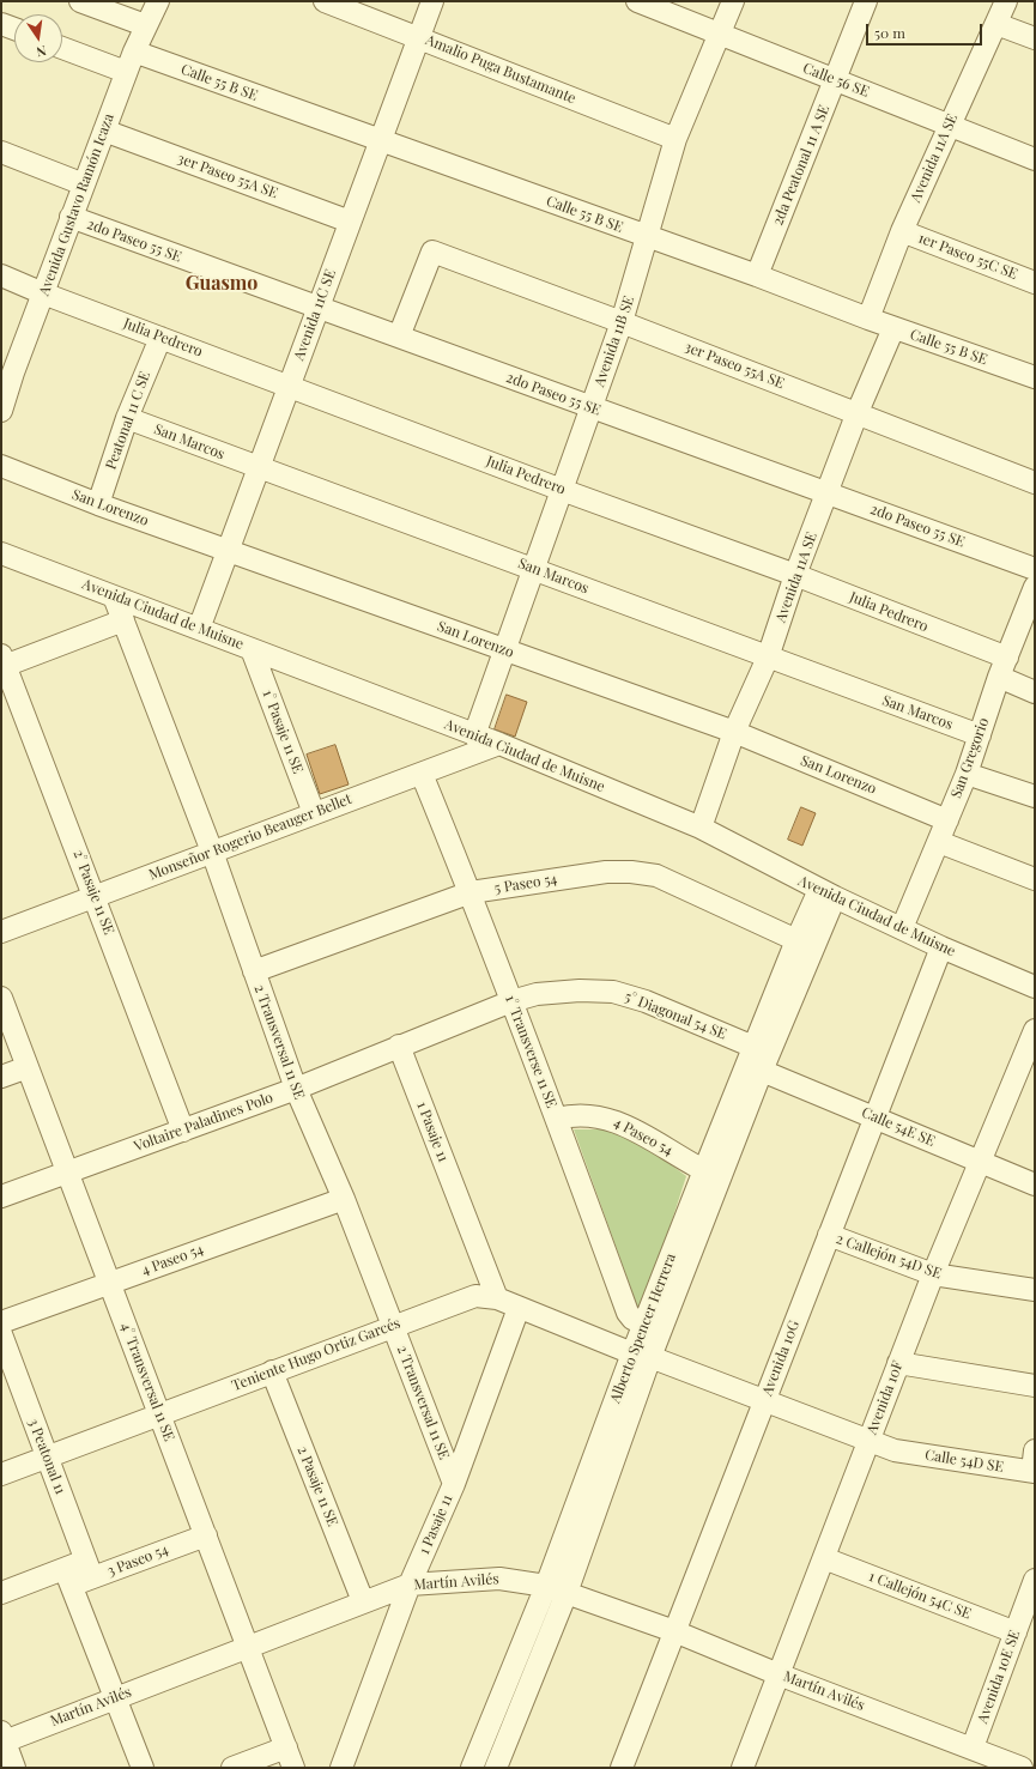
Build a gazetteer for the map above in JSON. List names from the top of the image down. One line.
{"streets":{"street":["Amalio Puga Bustamante","Calle 56 SE","Calle 55 B SE","Avenida 11A SE","2da Peatonal 11 A SE","3er Paseo 55A SE","Avenida Gustavo Ramón Icaza","2do Paseo 55 SE","1er Paseo 55C SE","Avenida 11C SE","Julia Pedrero","Avenida 11B SE","Peatonal 11 C SE","San Marcos","San Lorenzo","Avenida Ciudad de Muisne","1° Pasaje 11 SE","San Gregorio","Monseñor Rogerio Beauger Bellet","5 Paseo 54","2° Pasaje 11 SE","5° Diagonal 54 SE","2 Transversal 11 SE","1° Transverse 11 SE","Voltaire Paladines Polo","Calle 54E SE","1 Pasaje 11","4 Paseo 54","2 Callejón 54D SE","Alberto Spencer Herrera","Teniente Hugo Ortiz Garcés","Avenida 10G","4° Transversal 11 SE","Avenida 10F","3 Peatonal 11","Calle 54D SE","2 Pasaje 11 SE","3 Paseo 54","Martín Avilés","1 Callejón 54C SE","Avenida 10E SE"]},"crossings":[["Amalio Puga Bustamante","Avenida 11C SE"],["Amalio Puga Bustamante","Avenida 11B SE"],["Calle 56 SE","Avenida 11A SE"],["Calle 56 SE","2da Peatonal 11 A SE"],["Calle 56 SE","Avenida 11B SE"],["Calle 55 B SE","Avenida 11A SE"],["Calle 55 B SE","2da Peatonal 11 A SE"],["Calle 55 B SE","Avenida Gustavo Ramón Icaza"],["Calle 55 B SE","Avenida 11C SE"],["Calle 55 B SE","Avenida 11B SE"],["Avenida 11A SE","3er Paseo 55A SE"],["Avenida 11A SE","2do Paseo 55 SE"],["Avenida 11A SE","1er Paseo 55C SE"],["Avenida 11A SE","Julia Pedrero"],["Avenida 11A SE","San Marcos"],["Avenida 11A SE","San Lorenzo"],["Avenida 11A SE","Avenida Ciudad de Muisne"],["3er Paseo 55A SE","Avenida Gustavo Ramón Icaza"],["3er Paseo 55A SE","2do Paseo 55 SE"],["3er Paseo 55A SE","Avenida 11C SE"],["3er Paseo 55A SE","Avenida 11B SE"],["Avenida Gustavo Ramón Icaza","2do Paseo 55 SE"],["Avenida Gustavo Ramón Icaza","Julia Pedrero"],["2do Paseo 55 SE","Avenida 11C SE"],["2do Paseo 55 SE","Avenida 11B SE"],["Avenida 11C SE","Julia Pedrero"],["Avenida 11C SE","San Marcos"],["Avenida 11C SE","San Lorenzo"],["Avenida 11C SE","Avenida Ciudad de Muisne"],["Julia Pedrero","Avenida 11B SE"],["Julia Pedrero","Peatonal 11 C SE"],["Julia Pedrero","San Gregorio"],["Avenida 11B SE","San Marcos"],["Avenida 11B SE","San Lorenzo"],["Avenida 11B SE","Avenida Ciudad de Muisne"],["Peatonal 11 C SE","San Marcos"],["Peatonal 11 C SE","San Lorenzo"],["San Marcos","San Gregorio"],["San Lorenzo","San Gregorio"],["Avenida Ciudad de Muisne","1° Pasaje 11 SE"],["Avenida Ciudad de Muisne","San Gregorio"],["Avenida Ciudad de Muisne","Monseñor Rogerio Beauger Bellet"],["Avenida Ciudad de Muisne","2 Transversal 11 SE"],["Avenida Ciudad de Muisne","Alberto Spencer Herrera"],["Avenida Ciudad de Muisne","Avenida 10G"],["1° Pasaje 11 SE","Monseñor Rogerio Beauger Bellet"],["Monseñor Rogerio Beauger Bellet","2° Pasaje 11 SE"],["Monseñor Rogerio Beauger Bellet","2 Transversal 11 SE"],["Monseñor Rogerio Beauger Bellet","1° Transverse 11 SE"],["5 Paseo 54","2 Transversal 11 SE"],["5 Paseo 54","1° Transverse 11 SE"],["5 Paseo 54","Alberto Spencer Herrera"],["2° Pasaje 11 SE","Voltaire Paladines Polo"],["5° Diagonal 54 SE","1° Transverse 11 SE"],["5° Diagonal 54 SE","Voltaire Paladines Polo"],["5° Diagonal 54 SE","Alberto Spencer Herrera"],["2 Transversal 11 SE","Voltaire Paladines Polo"],["2 Transversal 11 SE","1 Pasaje 11"],["2 Transversal 11 SE","4 Paseo 54"],["2 Transversal 11 SE","Teniente Hugo Ortiz Garcés"],["1° Transverse 11 SE","Voltaire Paladines Polo"],["1° Transverse 11 SE","4 Paseo 54"],["1° Transverse 11 SE","Alberto Spencer Herrera"],["Voltaire Paladines Polo","1 Pasaje 11"],["Voltaire Paladines Polo","4° Transversal 11 SE"],["Calle 54E SE","Alberto Spencer Herrera"],["Calle 54E SE","Avenida 10G"],["Calle 54E SE","Avenida 10F"],["1 Pasaje 11","Teniente Hugo Ortiz Garcés"],["1 Pasaje 11","Martín Avilés"],["4 Paseo 54","4° Transversal 11 SE"],["4 Paseo 54","3 Peatonal 11"],["2 Callejón 54D SE","Avenida 10G"],["2 Callejón 54D SE","Avenida 10F"],["Alberto Spencer Herrera","Teniente Hugo Ortiz Garcés"],["Alberto Spencer Herrera","Martín Avilés"],["Teniente Hugo Ortiz Garcés","Avenida 10G"],["Teniente Hugo Ortiz Garcés","4° Transversal 11 SE"],["Teniente Hugo Ortiz Garcés","Avenida 10F"],["Teniente Hugo Ortiz Garcés","3 Peatonal 11"],["Teniente Hugo Ortiz Garcés","Calle 54D SE"],["Teniente Hugo Ortiz Garcés","2 Pasaje 11 SE"],["Avenida 10G","Martín Avilés"],["4° Transversal 11 SE","3 Paseo 54"],["4° Transversal 11 SE","Martín Avilés"],["Avenida 10F","Martín Avilés"],["Avenida 10F","1 Callejón 54C SE"],["3 Peatonal 11","3 Paseo 54"],["2 Pasaje 11 SE","Martín Avilés"],["Martín Avilés","Avenida 10E SE"],["1 Callejón 54C SE","Avenida 10E SE"]],"districts":["Guasmo"],"scale_bar":"50 m","north":"bottom"}
